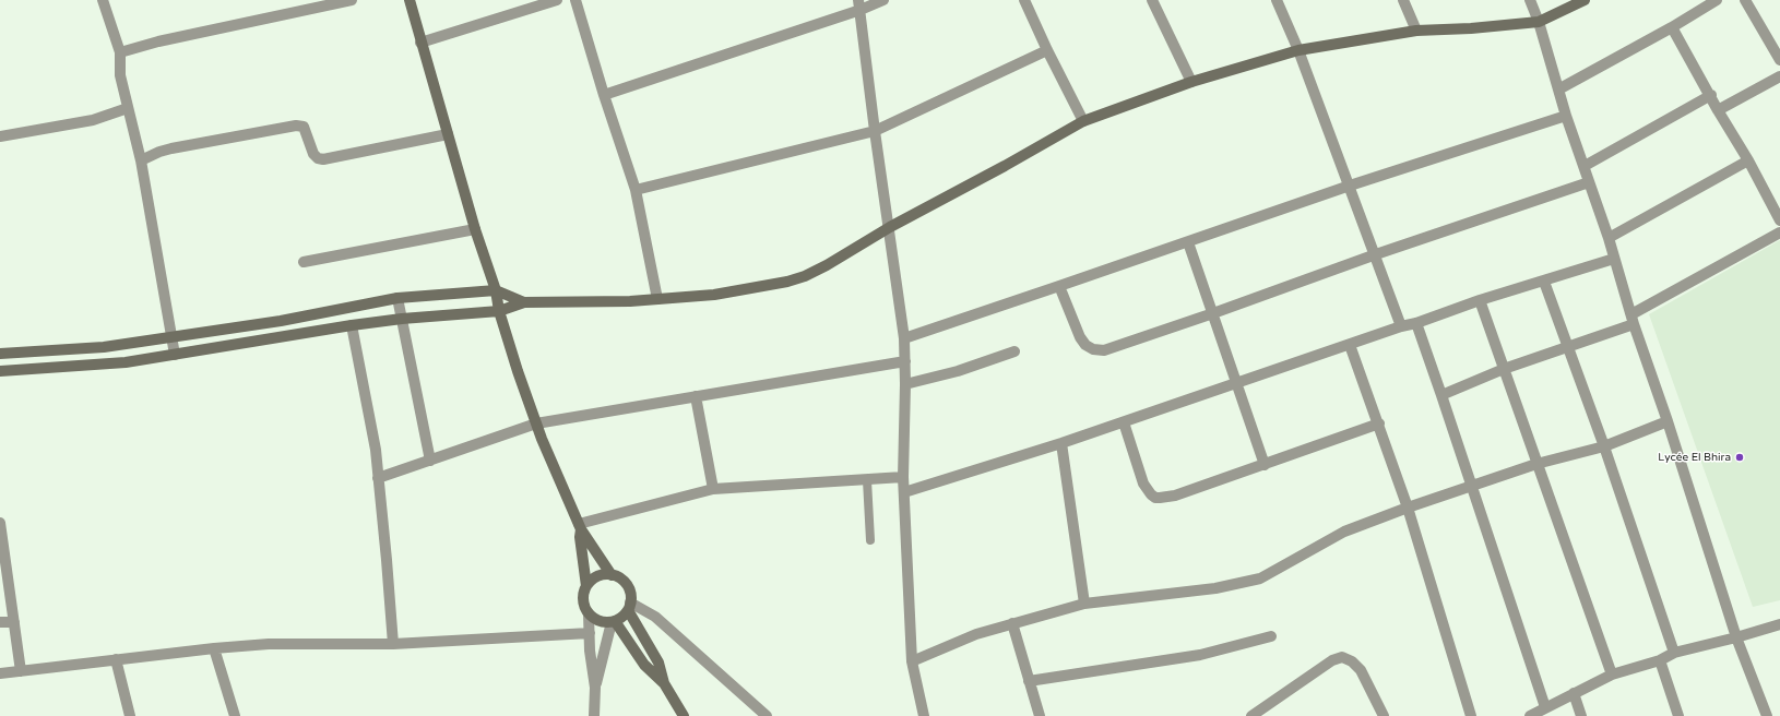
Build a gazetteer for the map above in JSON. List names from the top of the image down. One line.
{"places":["Lycée El Bhira"]}
